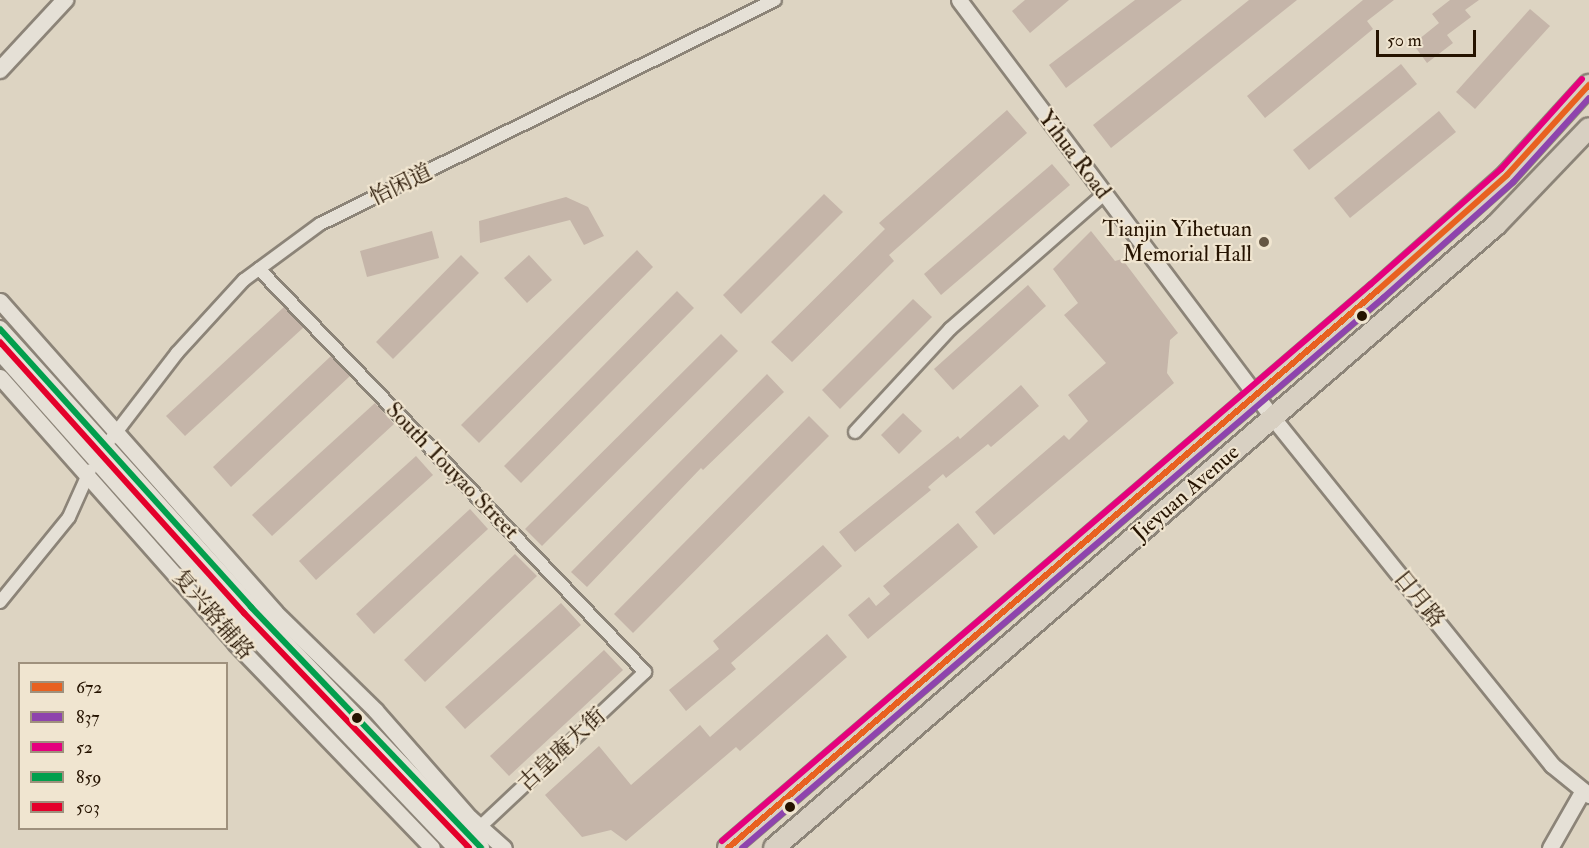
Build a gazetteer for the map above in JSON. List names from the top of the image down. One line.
{"streets":{"main road":["Jieyuan Avenue"],"street":["Yihua Road","怡闲道","South Touyao Street","日月路","复兴路辅路","古皇庵大街"]},"crossings":[["Yihua Road","Jieyuan Avenue"],["Yihua Road","日月路"],["怡闲道","South Touyao Street"],["怡闲道","复兴路辅路"],["South Touyao Street","古皇庵大街"],["Jieyuan Avenue","日月路"],["复兴路辅路","古皇庵大街"]],"places":["Tianjin Yihetuan Memorial Hall"],"lines":["transit line 52","transit line 672","transit line 837","transit line 859","transit line 503"],"legend":["672","837","52","859","503"],"scale_bar":"50 m"}
